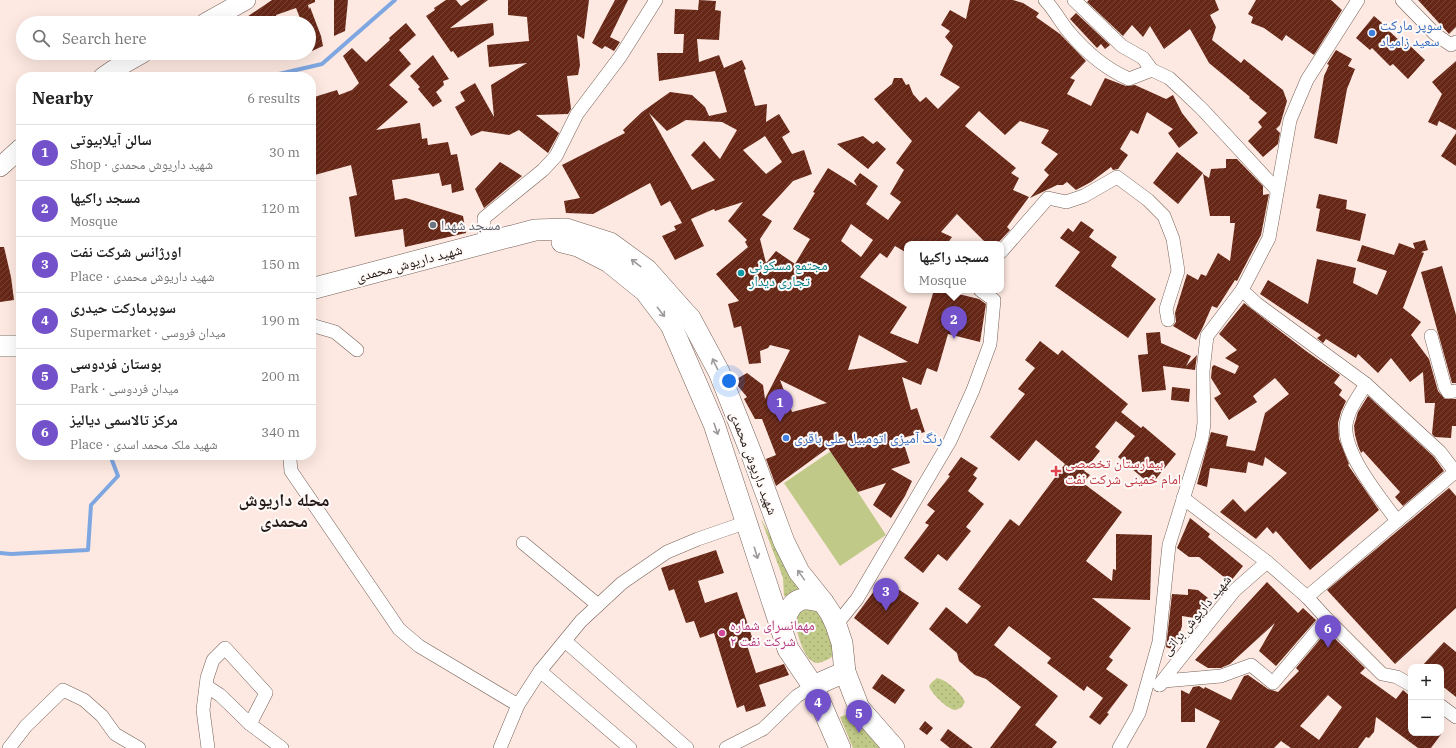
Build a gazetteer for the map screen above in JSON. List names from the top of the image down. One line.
{"streets":{"main road":["شهید داریوش محمدی"],"street":["شهید داریوش براتی"]},"districts":["محله داریوش محمدی"],"places":{"other":["سوپر مارکت سعید زامیاد","مسجد شهدا","مجتمع مسکونی تجاری دیدار","رنگ آمیزی اتومبیل علی باقری","مهمانسرای شماره ۲ شرکت نفت"],"health":["بیمارستان تخصصی امام خمینی شرکت نفت"]},"page":{"search":"Search here","heading":["Nearby","6 results"],"list":[{"mark":"1","name":"سالن آیلابیوتی","note":"Shop · شهید داریوش محمدی","value":"30 m"},{"mark":"2","name":"مسجد راکیها","note":"Mosque","value":"120 m"},{"mark":"3","name":"اورژانس شرکت نفت","note":"Place · شهید داریوش محمدی","value":"150 m"},{"mark":"4","name":"سوپرمارکت حیدری","note":"Supermarket · میدان فروسی","value":"190 m"},{"mark":"5","name":"بوستان فردوسی","note":"Park · میدان فردوسی","value":"200 m"},{"mark":"6","name":"مرکز تالاسمی دیالیز","note":"Place · شهید ملک محمد اسدی","value":"340 m"}],"popup":["مسجد راکیها","Mosque"],"pins":["2","1","3","6","4","5"],"map_buttons":["+","−"]}}
